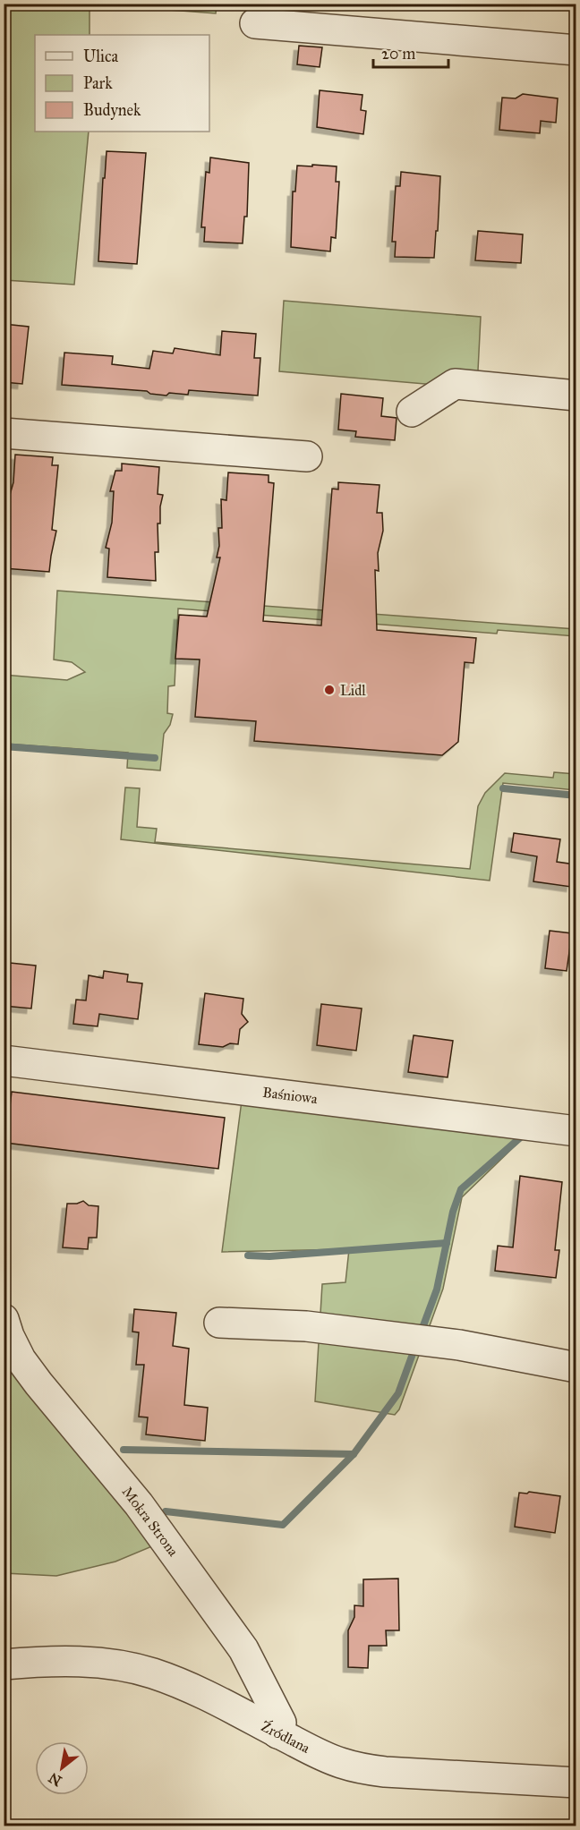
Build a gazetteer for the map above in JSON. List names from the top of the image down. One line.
{"streets":{"street":["Baśniowa","Mokra Strona","Źródlana"]},"crossings":[["Mokra Strona","Źródlana"]],"places":["Lidl"],"legend":["Ulica","Park","Budynek"],"scale_bar":"20 m","north":"bottom left"}
